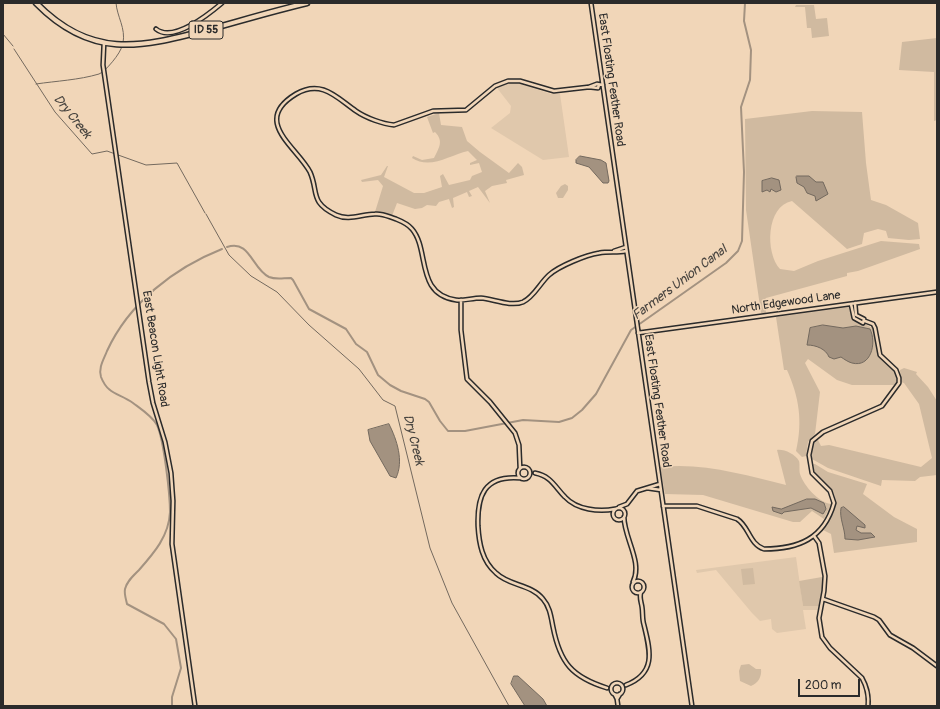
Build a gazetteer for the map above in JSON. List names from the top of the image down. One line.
{"streets":{"highway":["ID 55"],"street":["East Floating Feather Road","North Edgewood Lane","East Beacon Light Road"]},"crossings":[["ID 55","East Beacon Light Road"],["East Floating Feather Road","North Edgewood Lane"]],"water":["Dry Creek","Farmers Union Canal"],"scale_bar":"200 m"}
